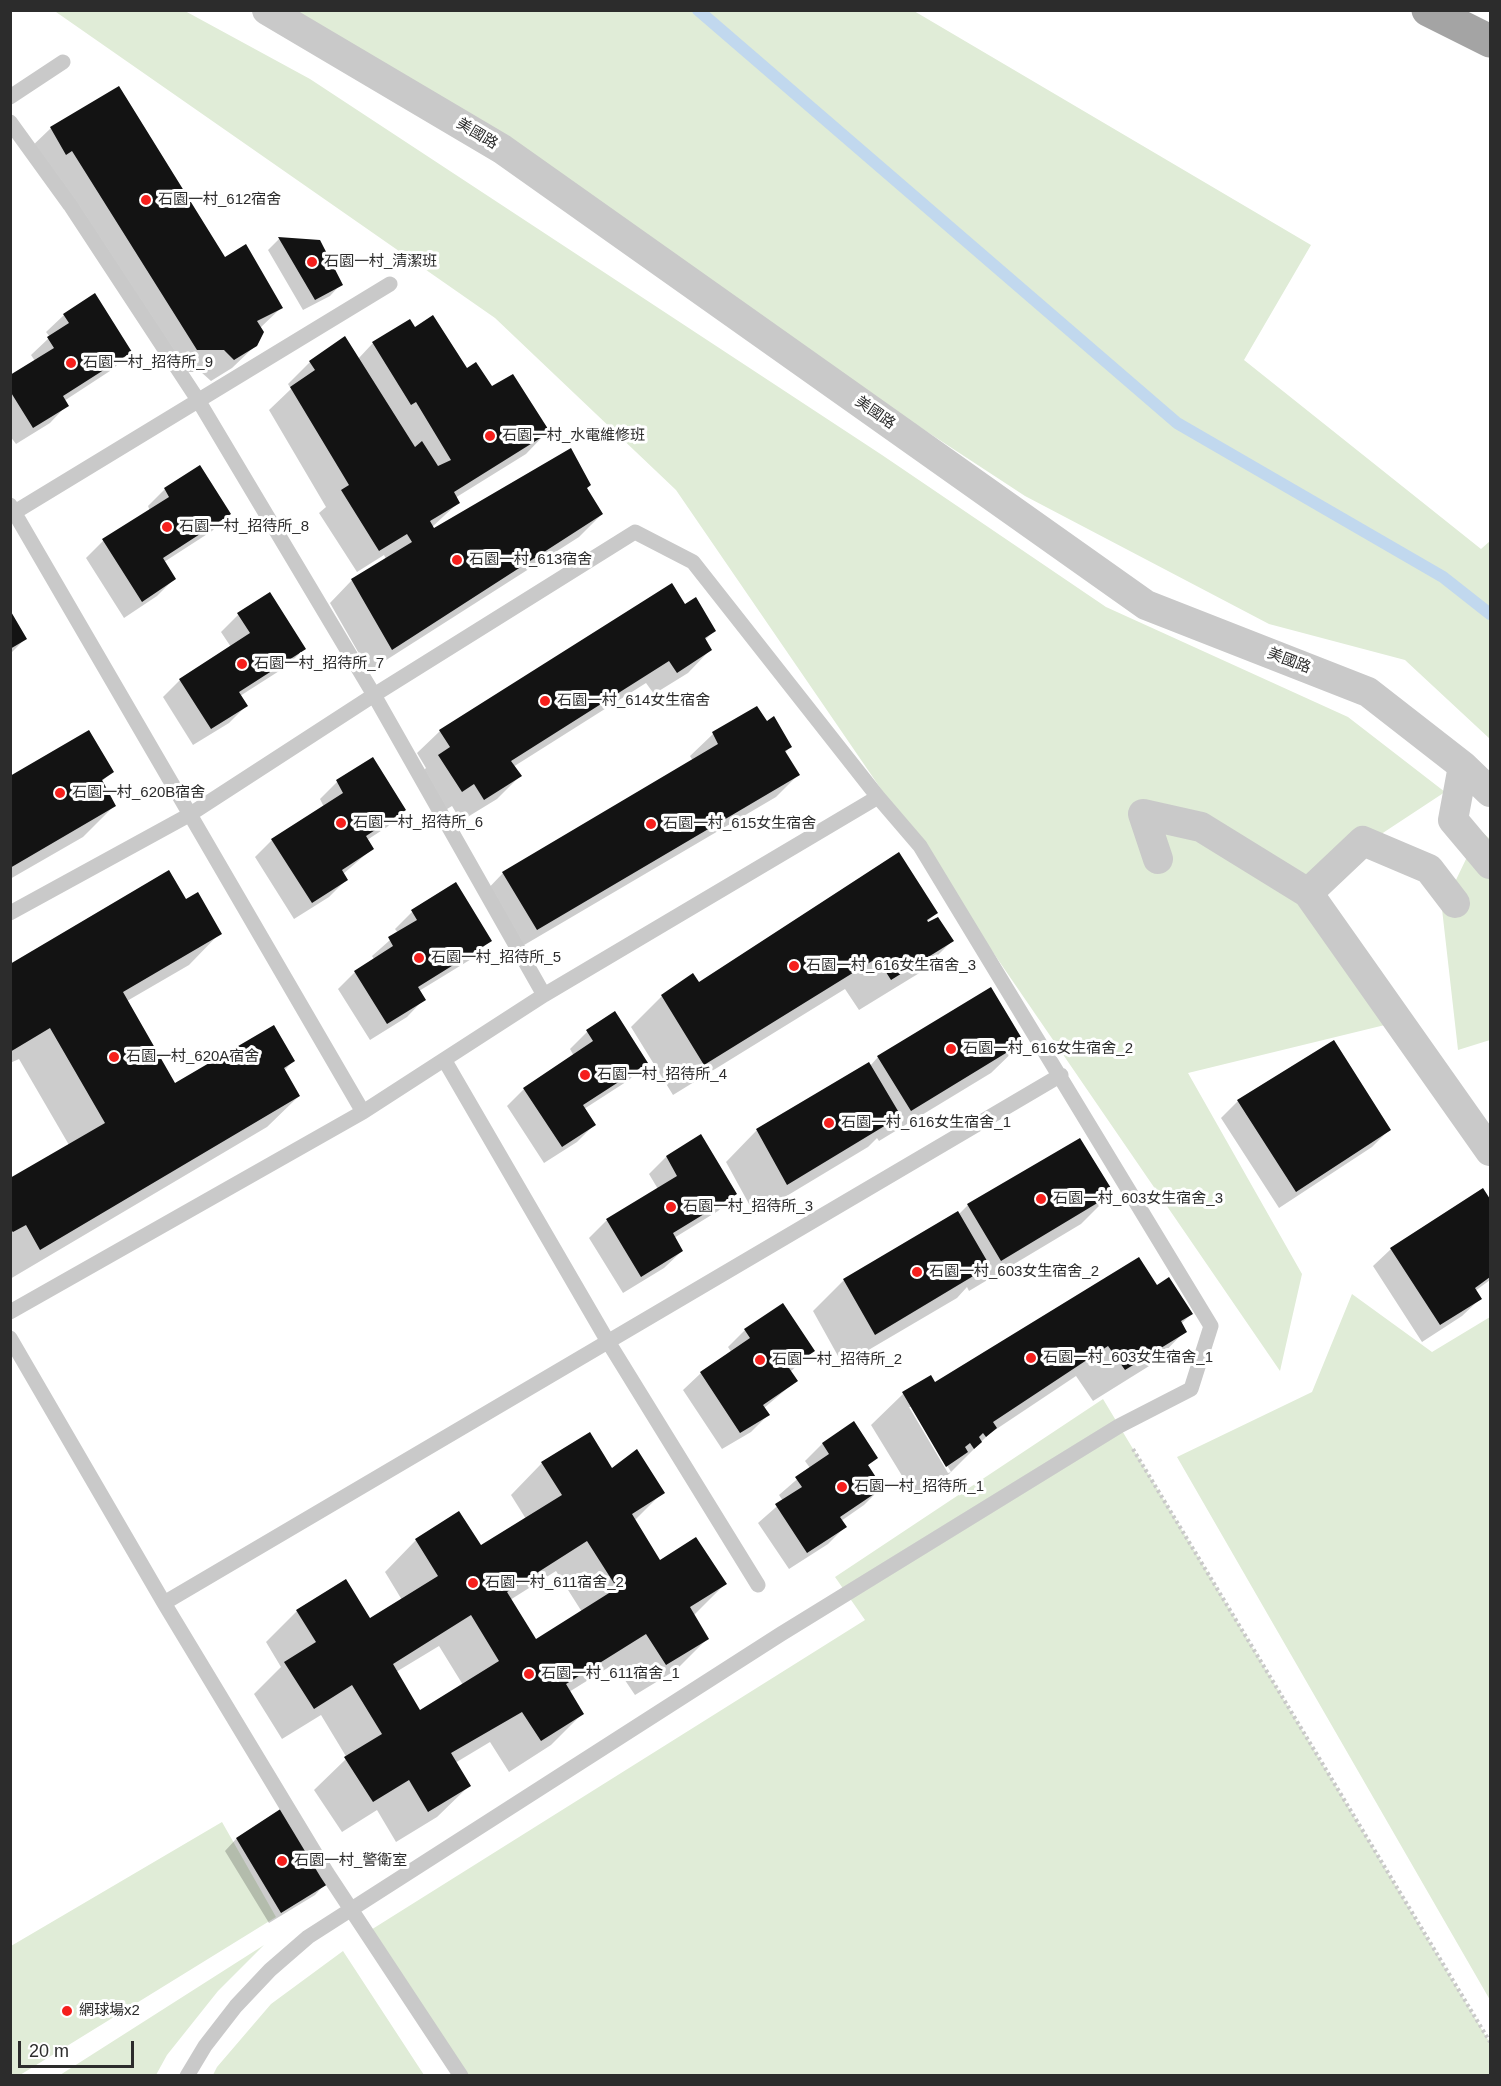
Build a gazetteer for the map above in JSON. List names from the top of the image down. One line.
{"streets":{"street":["美國路"]},"places":["石園一村_612宿舍","石園一村_清潔班","石園一村_招待所_9","石園一村_水電維修班","石園一村_招待所_8","石園一村_613宿舍","石園一村_招待所_7","石園一村_614女生宿舍","石園一村_620B宿舍","石園一村_招待所_6","石園一村_615女生宿舍","石園一村_招待所_5","石園一村_616女生宿舍_3","石園一村_616女生宿舍_2","石園一村_620A宿舍","石園一村_招待所_4","石園一村_616女生宿舍_1","石園一村_603女生宿舍_3","石園一村_招待所_3","石園一村_603女生宿舍_2","石園一村_603女生宿舍_1","石園一村_招待所_2","石園一村_招待所_1","石園一村_611宿舍_2","石園一村_611宿舍_1","石園一村_警衛室","網球場x2"],"scale_bar":"20 m"}
